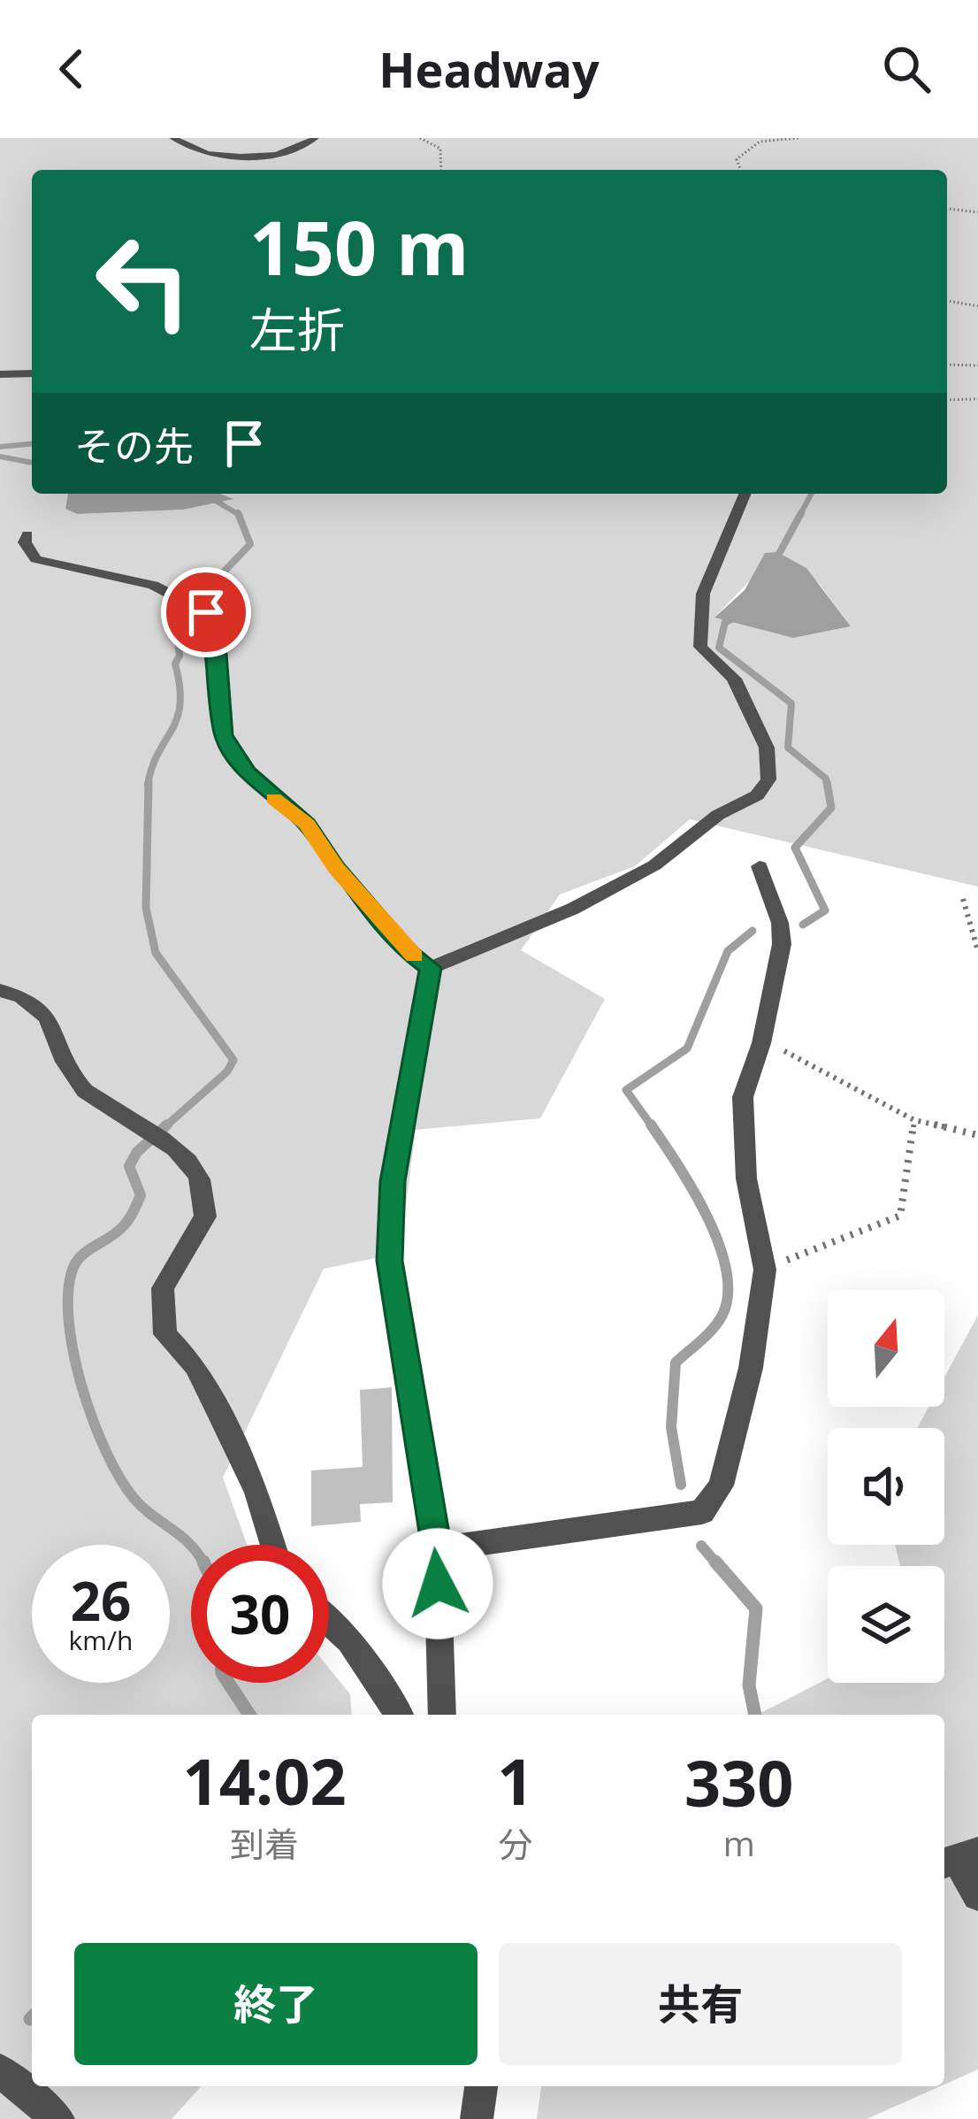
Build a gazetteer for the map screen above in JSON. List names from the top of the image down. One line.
{"north":"top","page":{"header":"Headway","turn":["150 m","左折"],"then":"その先","speed":"26 km/h","limit":"30","eta":["14:02","到着","1","分","330","m"],"buttons":["終了","共有"]}}
